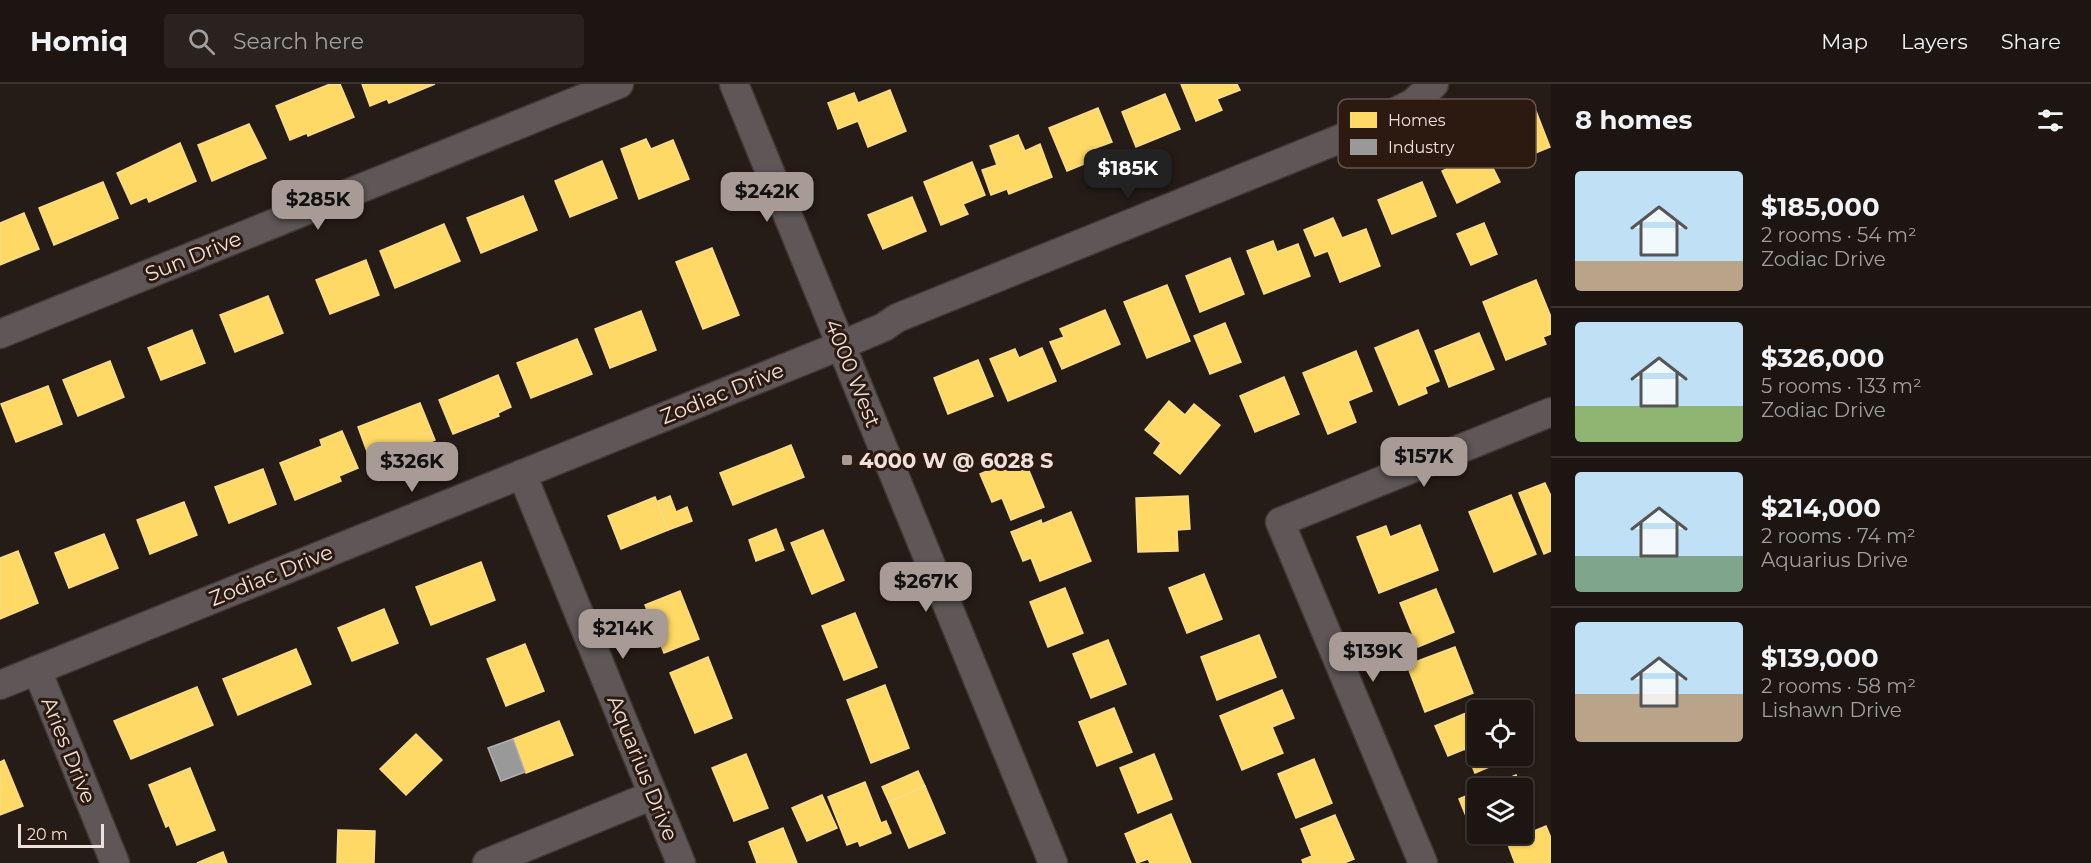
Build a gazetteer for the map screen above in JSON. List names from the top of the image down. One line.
{"streets":{"street":["Sun Drive","4000 West","Zodiac Drive","Aries Drive","Aquarius Drive"]},"crossings":[["4000 West","Zodiac Drive"],["Zodiac Drive","Aries Drive"],["Zodiac Drive","Aquarius Drive"]],"places":{"transit":["4000 W @ 6028 S"]},"legend":["Homes","Industry"],"scale_bar":"20 m","page":{"header":"Homiq","search":"Search here","nav":["Map","Layers","Share"],"heading":"8 homes","price":["$185K","$242K","$285K","$157K","$326K","$267K","$214K","$139K"],"list":[{"name":"$185,000","note":"2 rooms · 54 m² · Zodiac Drive"},{"name":"$326,000","note":"5 rooms · 133 m² · Zodiac Drive"},{"name":"$214,000","note":"2 rooms · 74 m² · Aquarius Drive"},{"name":"$139,000","note":"2 rooms · 58 m² · Lishawn Drive"}],"scale":"20 m"}}
